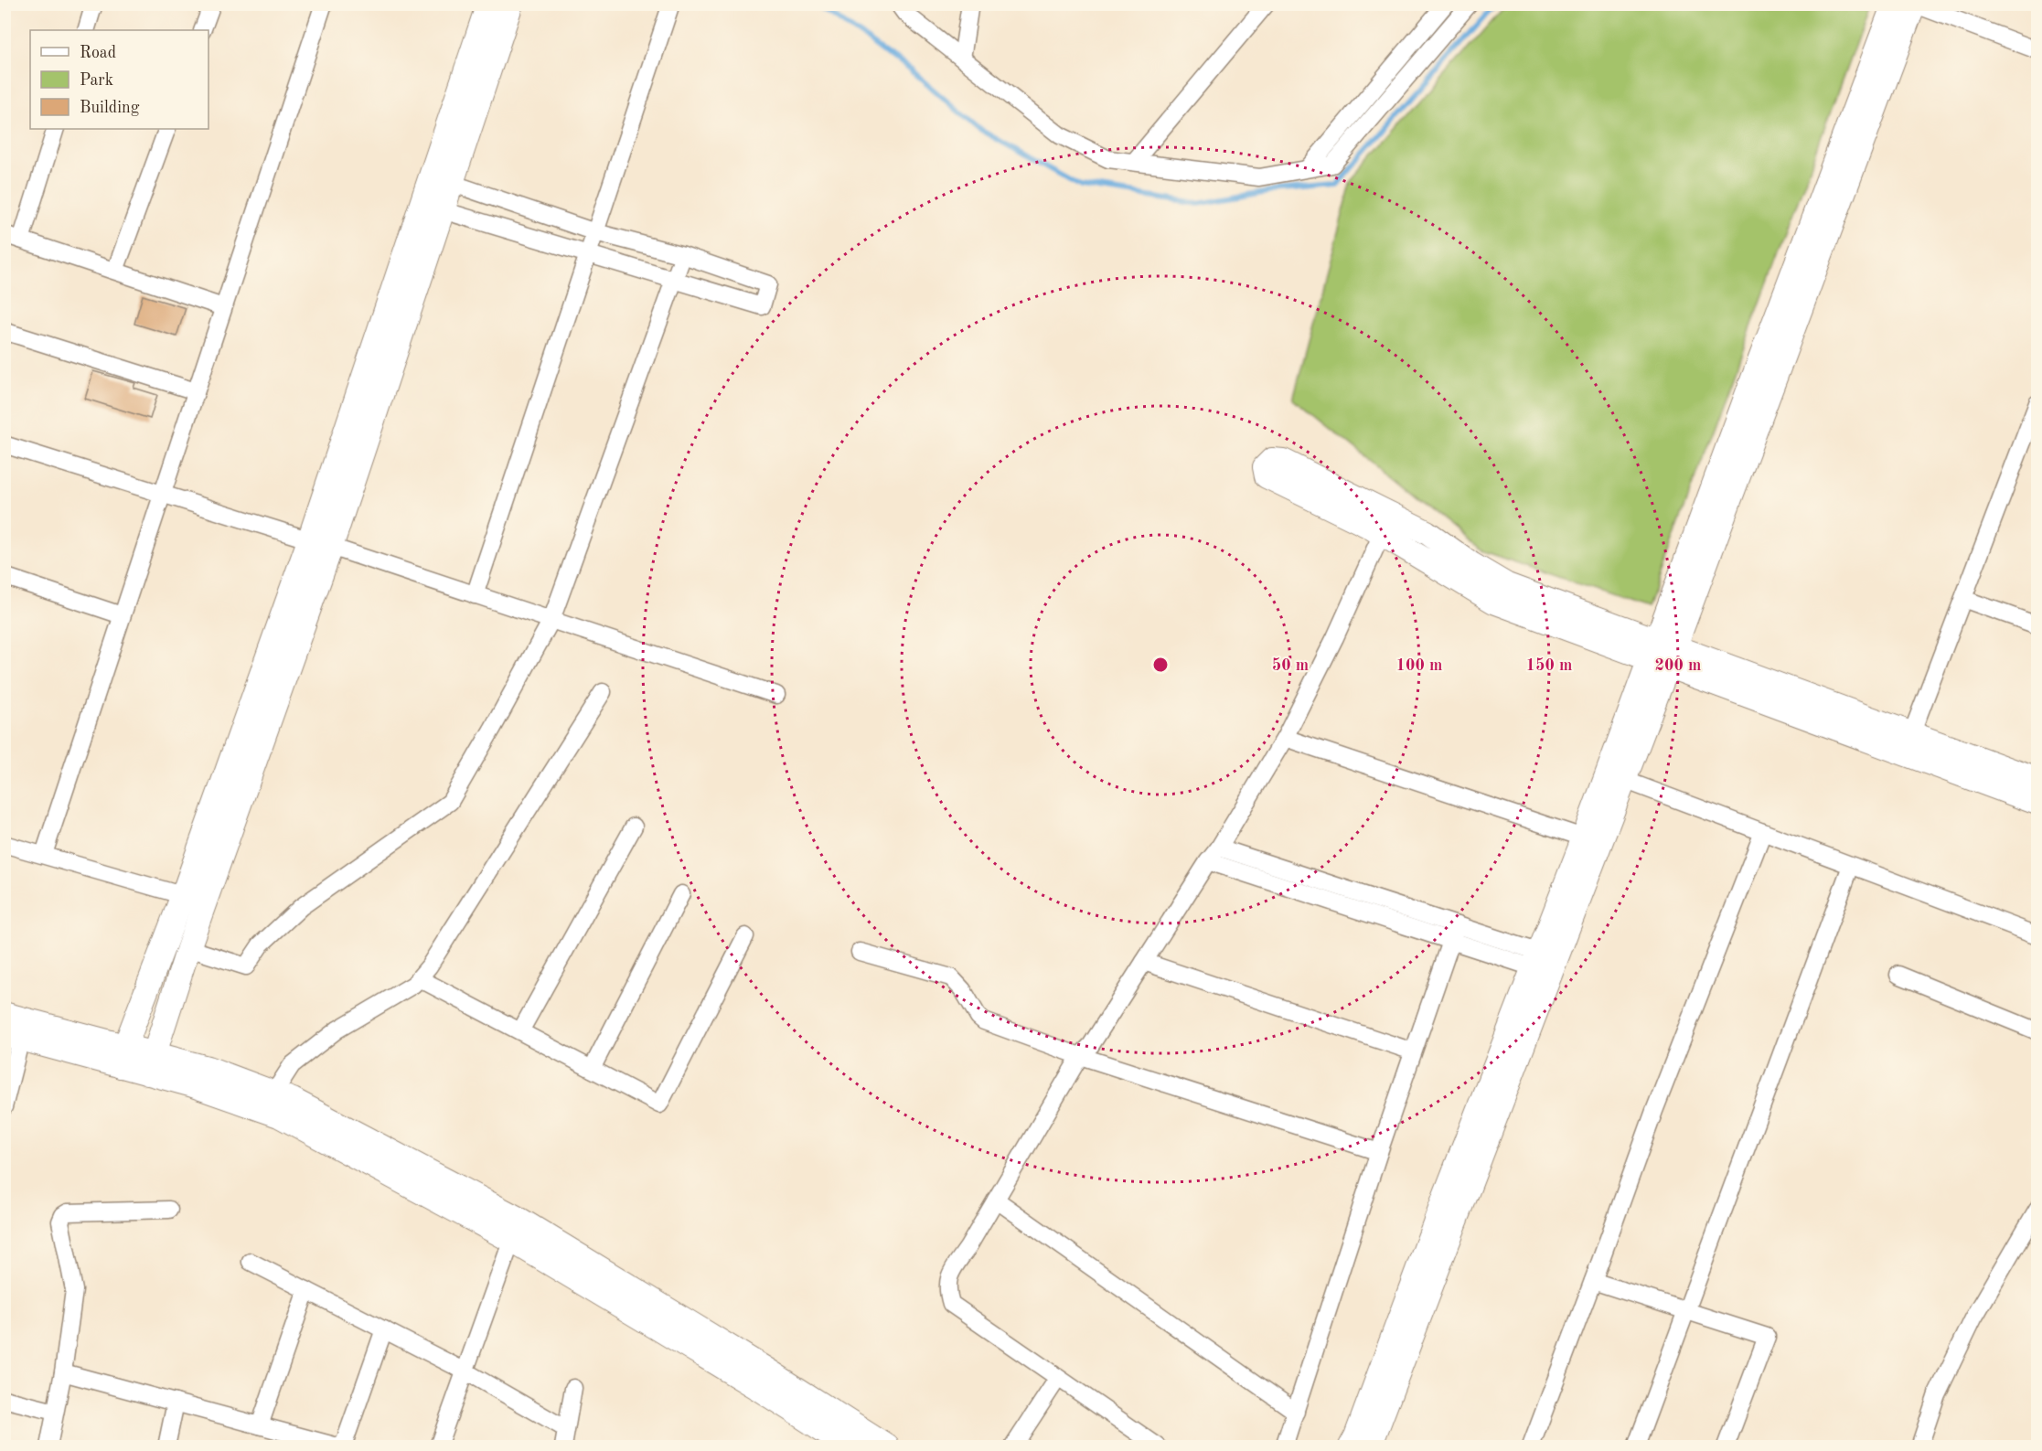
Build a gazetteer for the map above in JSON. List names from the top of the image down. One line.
{"legend":["Road","Park","Building"],"rings":["50 m","100 m","150 m","200 m"]}
